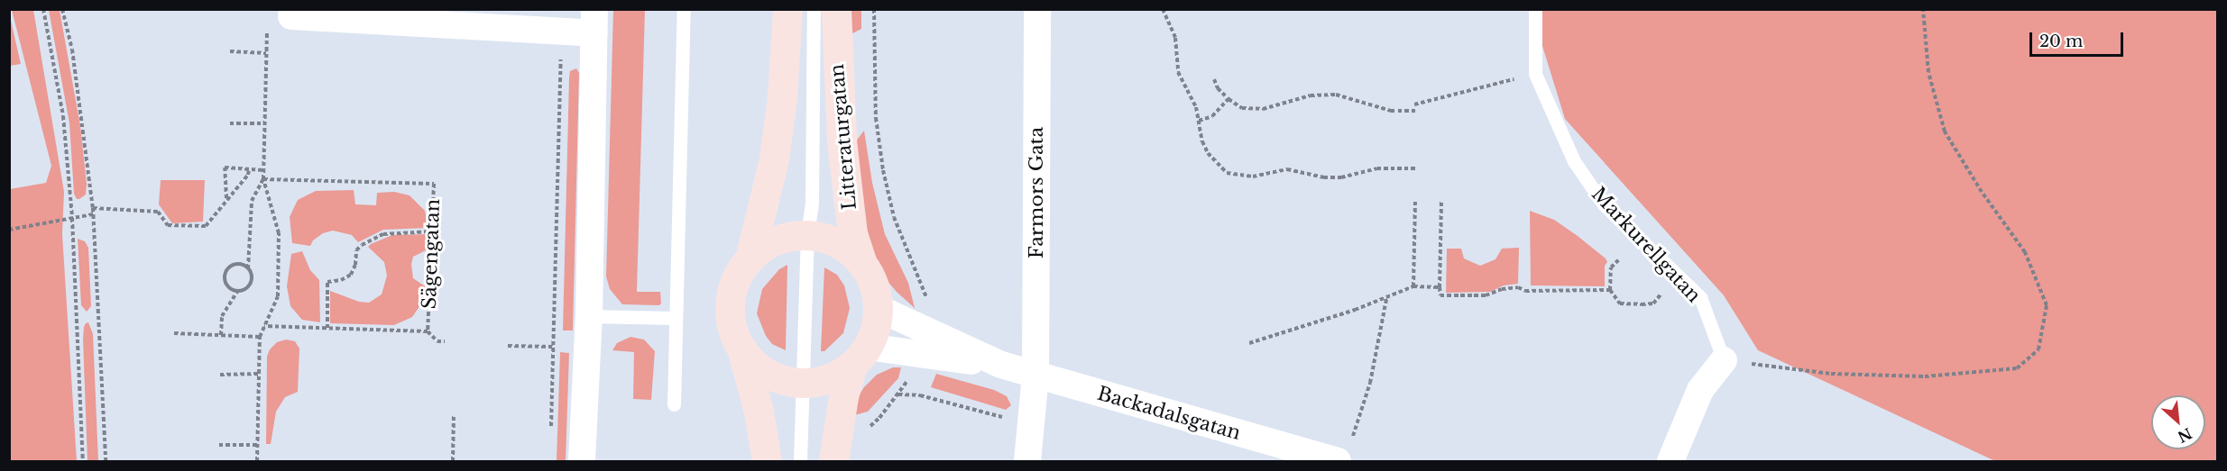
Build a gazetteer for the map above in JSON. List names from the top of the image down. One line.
{"streets":{"street":["Litteraturgatan","Farmors Gata","Backadalsgatan"],"lane":["Markurellgatan"],"path":["Sägengatan"]},"crossings":[["Litteraturgatan","Backadalsgatan"],["Farmors Gata","Backadalsgatan"]],"scale_bar":"20 m","north":"bottom right"}
